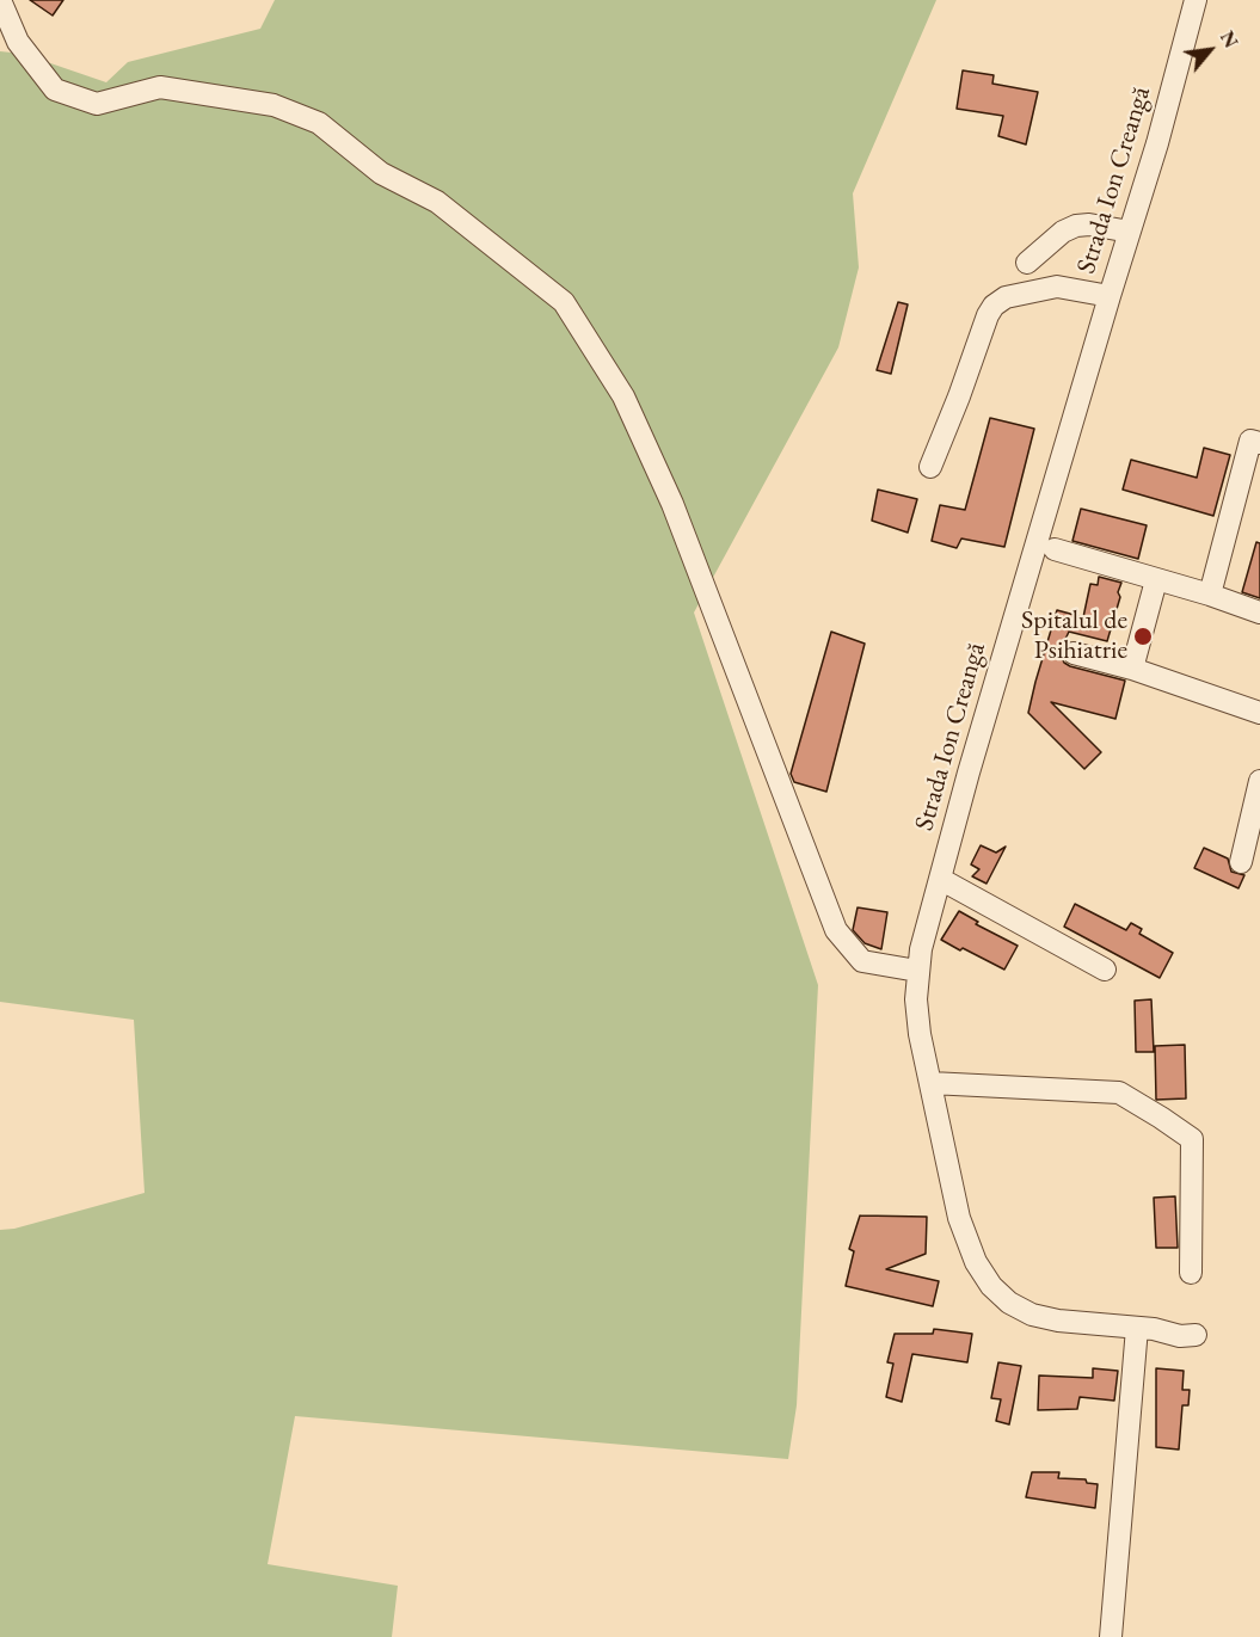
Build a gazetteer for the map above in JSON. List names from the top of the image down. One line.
{"streets":{"street":["Strada Ion Creangă"]},"places":["Spitalul de Psihiatrie"],"north":"top right"}
